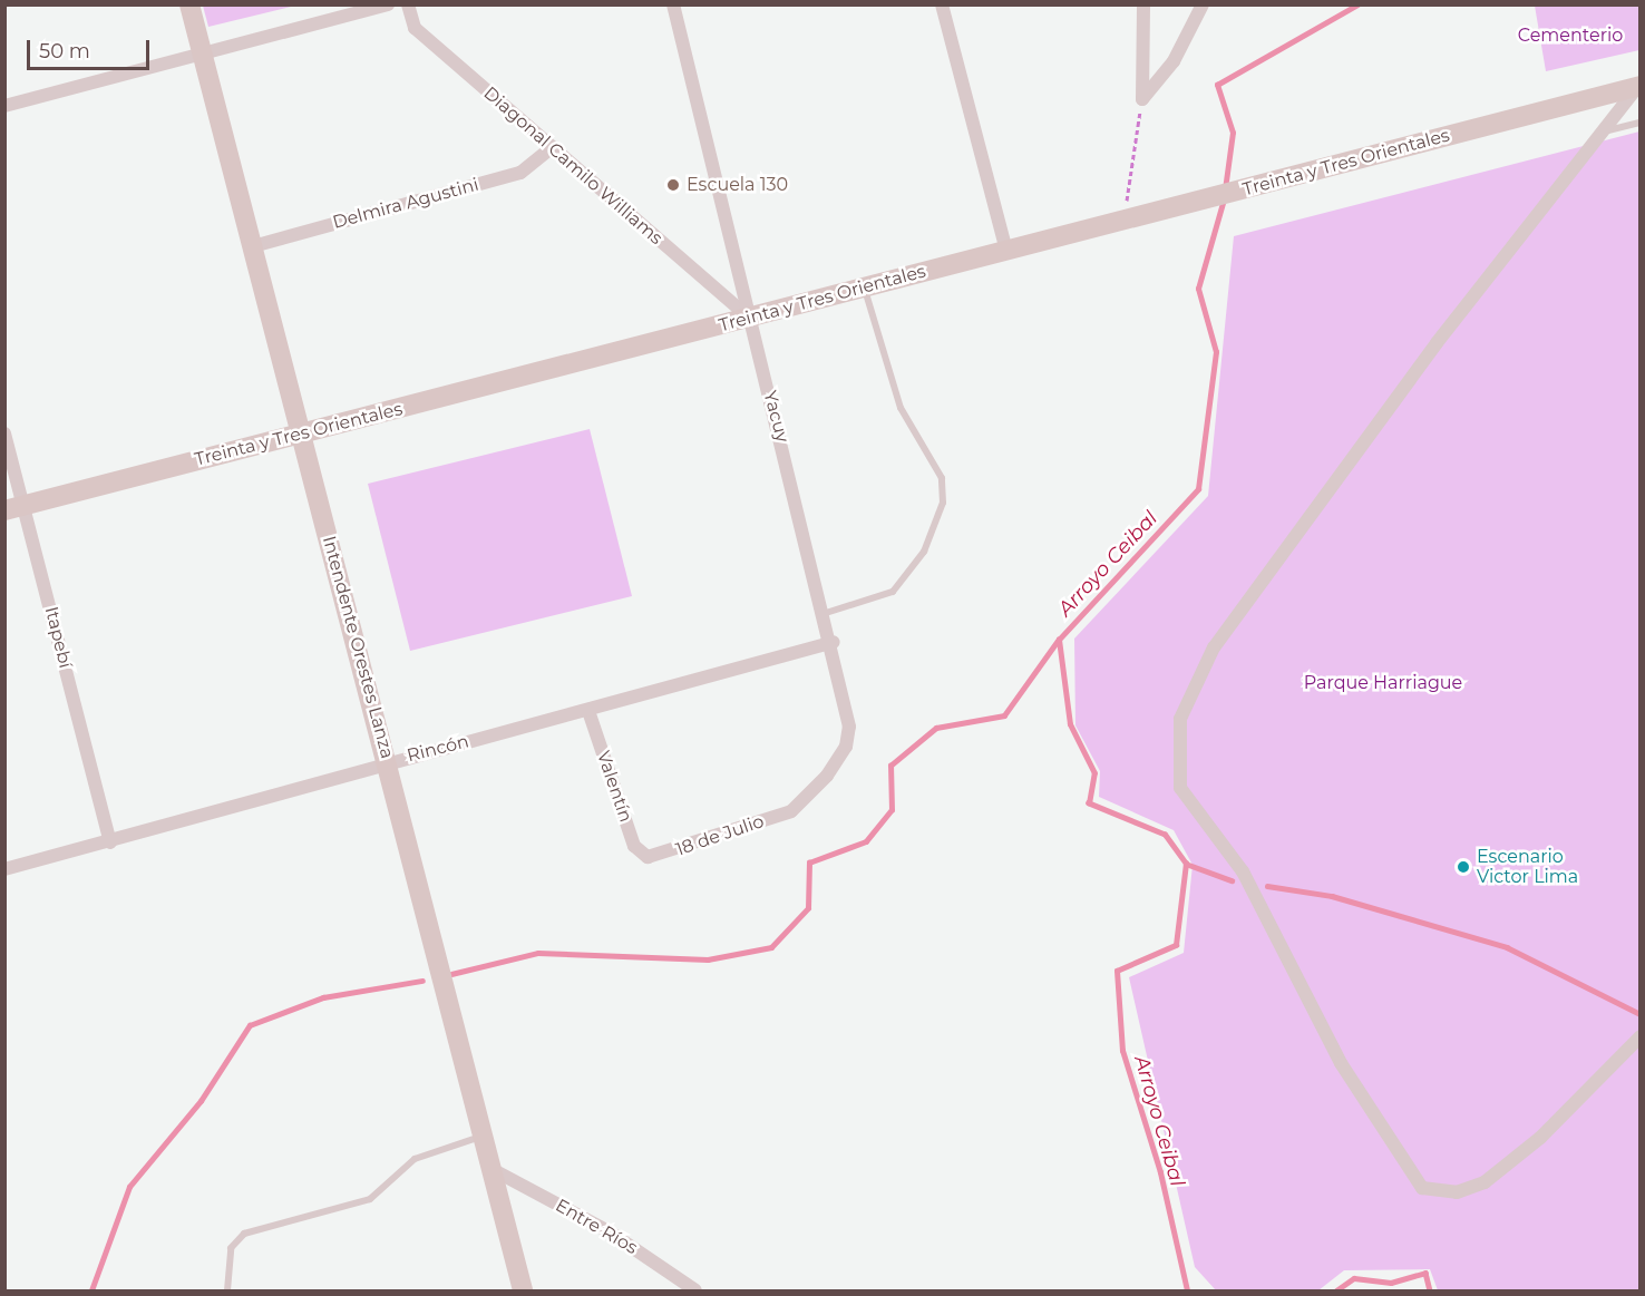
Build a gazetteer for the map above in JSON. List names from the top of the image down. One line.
{"streets":{"street":["Treinta y Tres Orientales","Diagonal Camilo Williams","Delmira Agustini","Yacuy","Itapebí","Intendente Orestes Lanza","Rincón","Valentín","18 de Julio","Entre Ríos"]},"crossings":[["Treinta y Tres Orientales","Diagonal Camilo Williams"],["Treinta y Tres Orientales","Yacuy"],["Treinta y Tres Orientales","Itapebí"],["Treinta y Tres Orientales","Intendente Orestes Lanza"],["Diagonal Camilo Williams","Delmira Agustini"],["Diagonal Camilo Williams","Yacuy"],["Delmira Agustini","Intendente Orestes Lanza"],["Yacuy","Rincón"],["Yacuy","18 de Julio"],["Itapebí","Rincón"],["Intendente Orestes Lanza","Rincón"],["Intendente Orestes Lanza","Entre Ríos"],["Rincón","Valentín"],["Valentín","18 de Julio"]],"water":["Arroyo Ceibal"],"parks":["Cementerio","Parque Harriague"],"places":["Escuela 130","Escenario Victor Lima"],"scale_bar":"50 m"}
